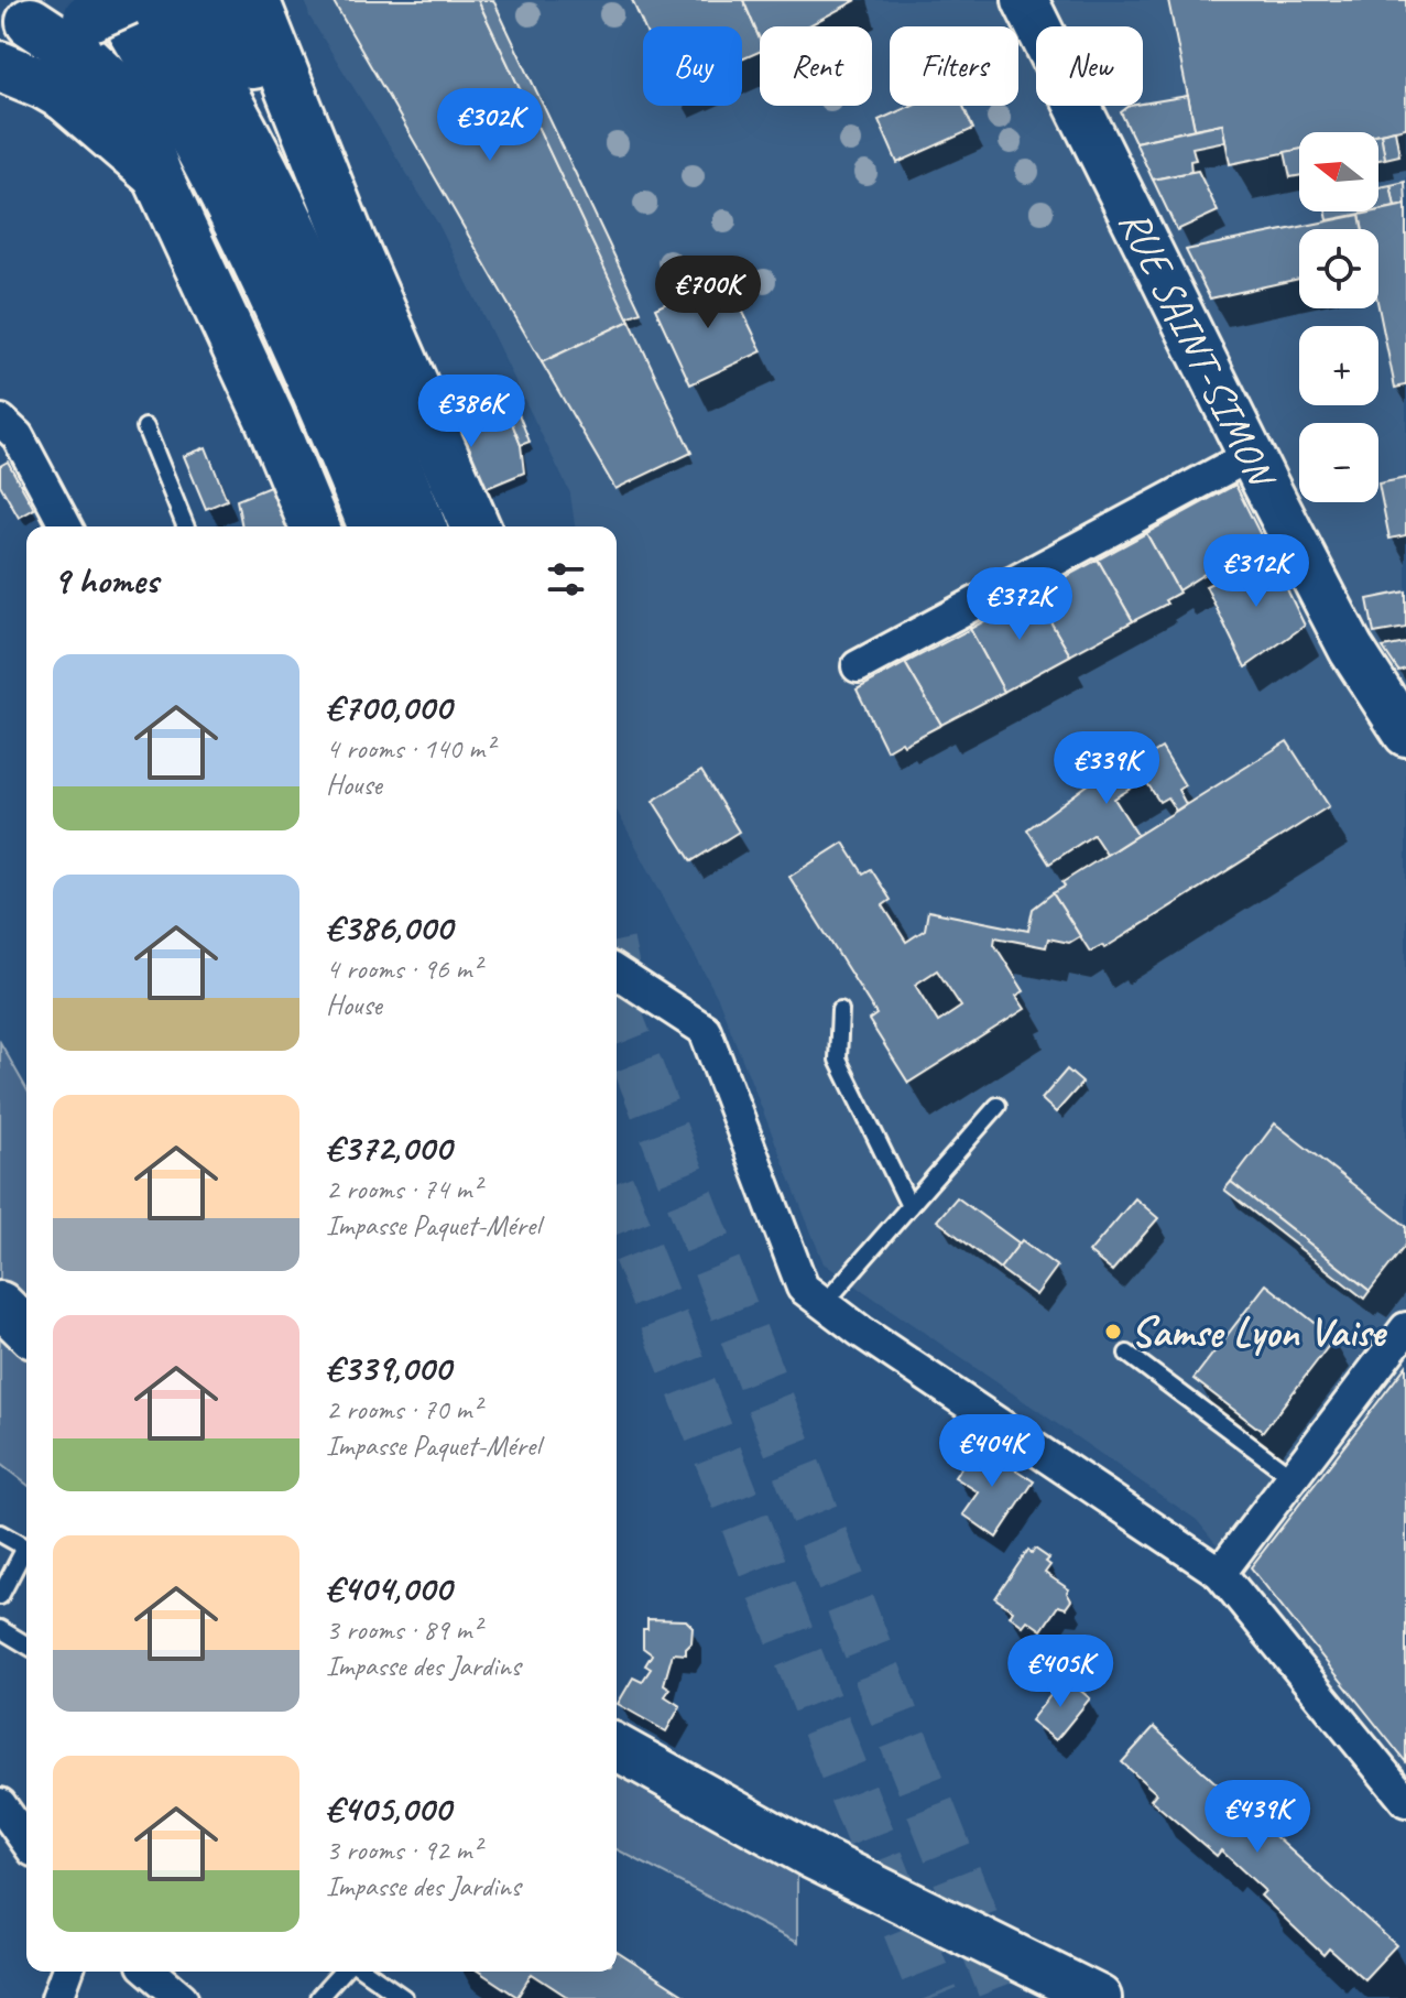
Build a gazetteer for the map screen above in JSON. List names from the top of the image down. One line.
{"streets":{"street":["RUE SAINT-SIMON"]},"places":["Samse Lyon Vaise"],"north":"left","page":{"chip":["Buy","Rent","Filters","New"],"price":["€302K","€700K","€386K","€312K","€372K","€339K","€404K","€405K","€439K"],"map_buttons":["+","−"],"heading":"9 homes","list":[{"name":"€700,000","note":"4 rooms · 140 m² · House"},{"name":"€386,000","note":"4 rooms · 96 m² · House"},{"name":"€372,000","note":"2 rooms · 74 m² · Impasse Paquet-Mérel"},{"name":"€339,000","note":"2 rooms · 70 m² · Impasse Paquet-Mérel"},{"name":"€404,000","note":"3 rooms · 89 m² · Impasse des Jardins"},{"name":"€405,000","note":"3 rooms · 92 m² · Impasse des Jardins"}]}}
